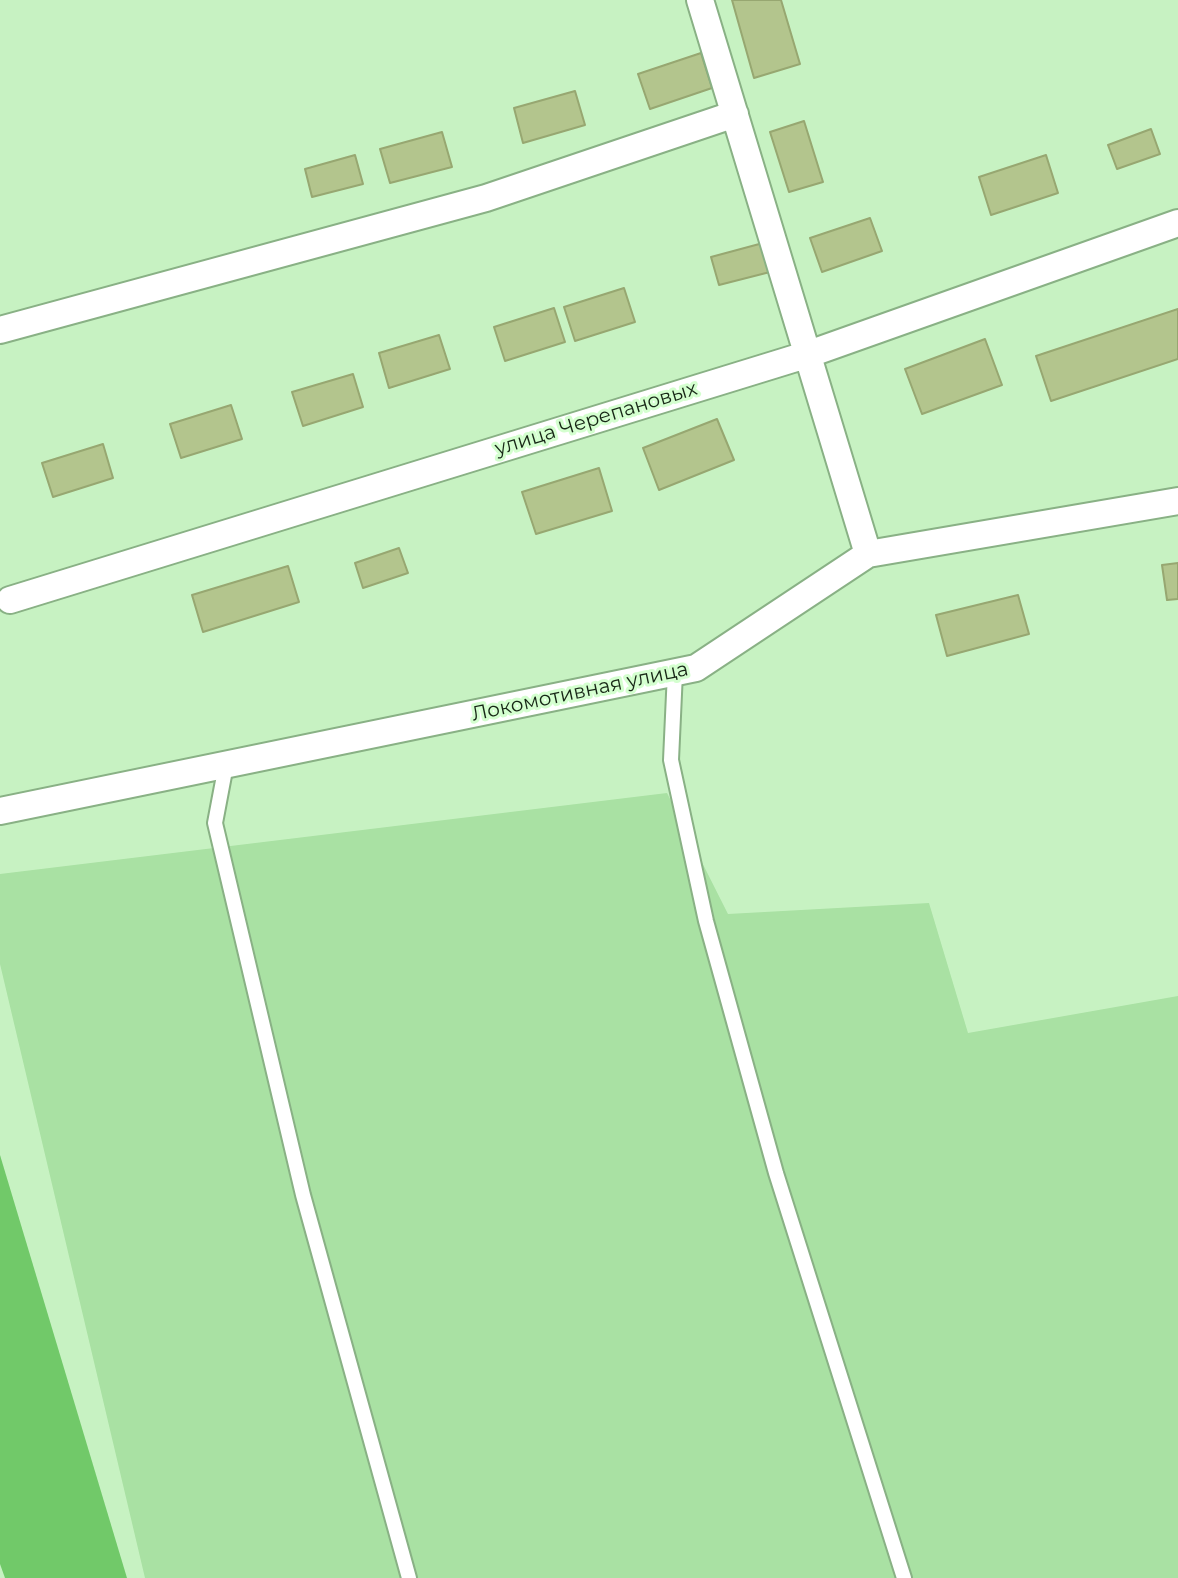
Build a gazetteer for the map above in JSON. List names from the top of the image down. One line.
{"streets":{"street":["улица Черепановых","Локомотивная улица"]}}
